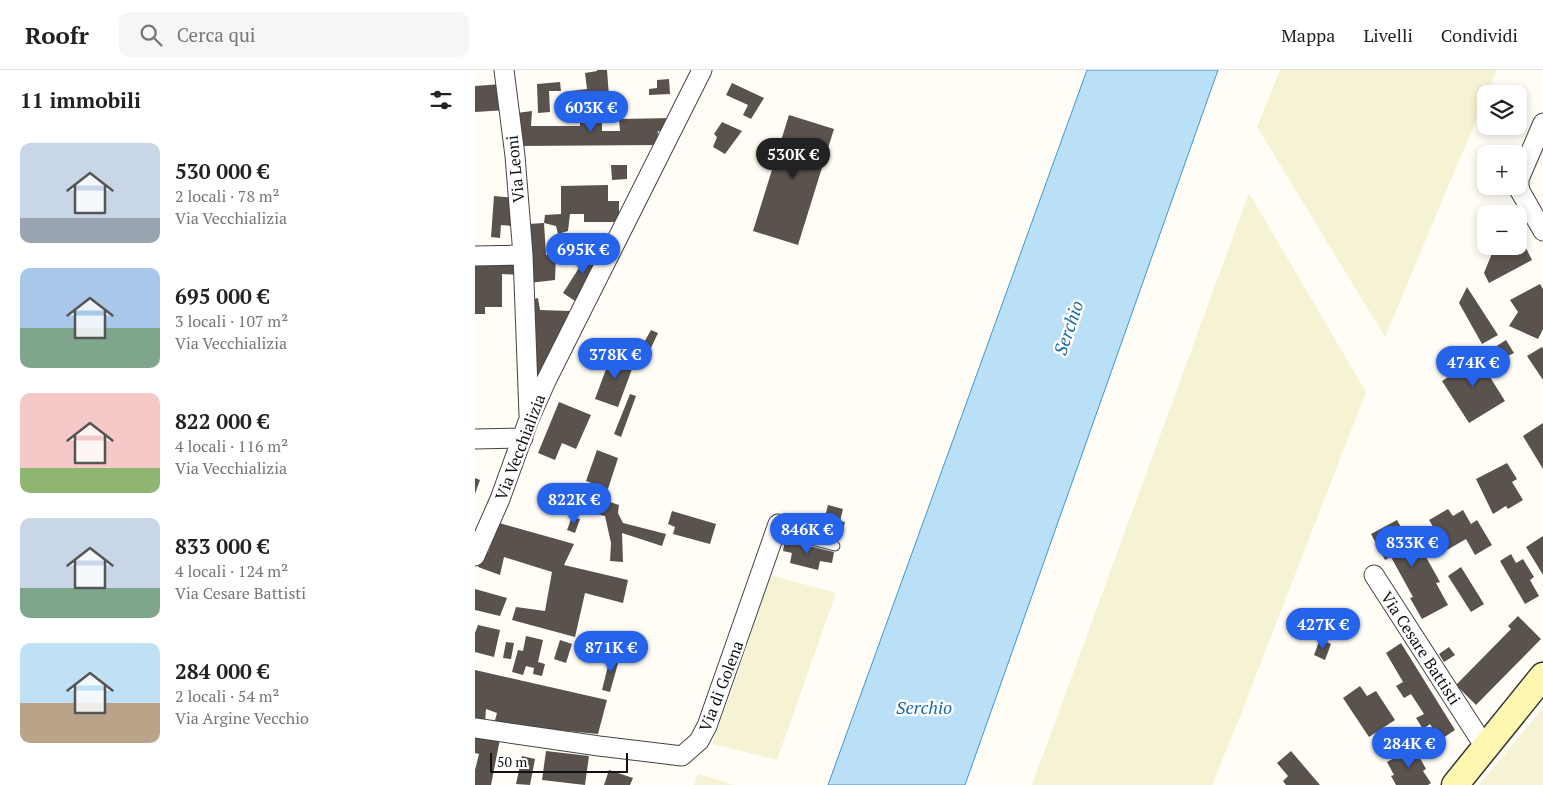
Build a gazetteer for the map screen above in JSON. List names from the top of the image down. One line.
{"streets":{"street":["Via Leoni","Via Vecchializia","Via Cesare Battisti","Via di Golena"]},"crossings":[["Via Leoni","Via Vecchializia"]],"water":["Serchio"],"scale_bar":"50 m","page":{"header":"Roofr","search":"Cerca qui","nav":["Mappa","Livelli","Condividi"],"heading":"11 immobili","map_buttons":["+","−"],"price":["603K €","530K €","695K €","378K €","474K €","822K €","846K €","833K €","427K €","871K €","284K €"],"list":[{"name":"530 000 €","note":"2 locali · 78 m² · Via Vecchializia"},{"name":"695 000 €","note":"3 locali · 107 m² · Via Vecchializia"},{"name":"822 000 €","note":"4 locali · 116 m² · Via Vecchializia"},{"name":"833 000 €","note":"4 locali · 124 m² · Via Cesare Battisti"},{"name":"284 000 €","note":"2 locali · 54 m² · Via Argine Vecchio"}],"scale":"50 m"}}
